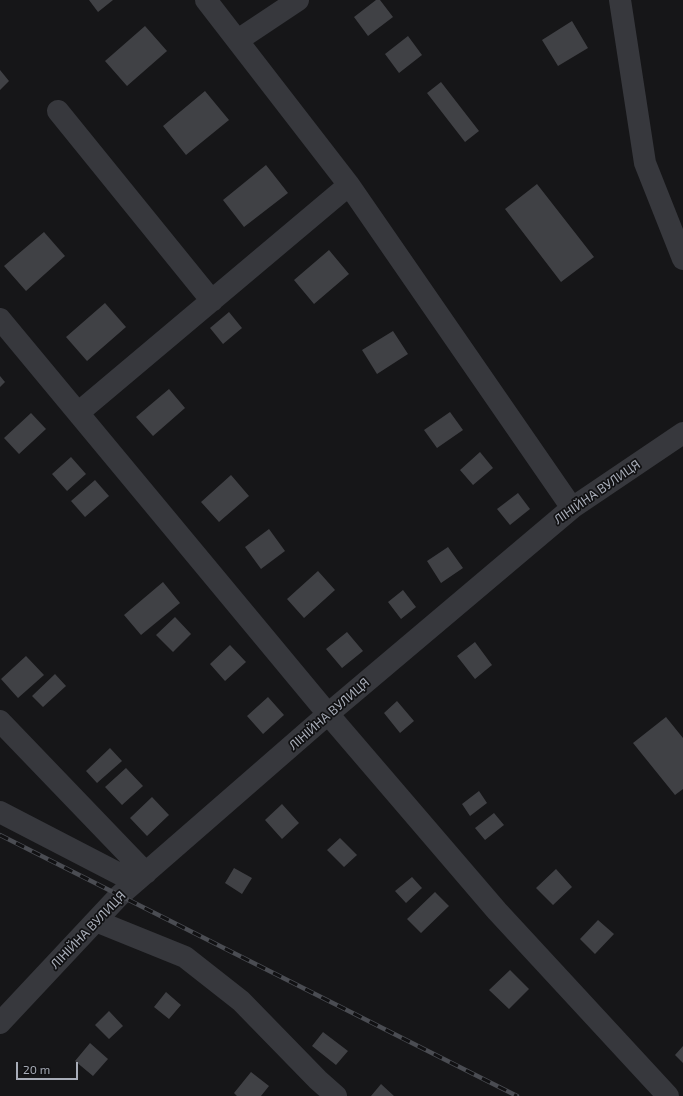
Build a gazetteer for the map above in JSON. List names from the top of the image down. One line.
{"streets":{"street":["ЛІНІЙНА ВУЛИЦЯ"]},"scale_bar":"20 m"}
